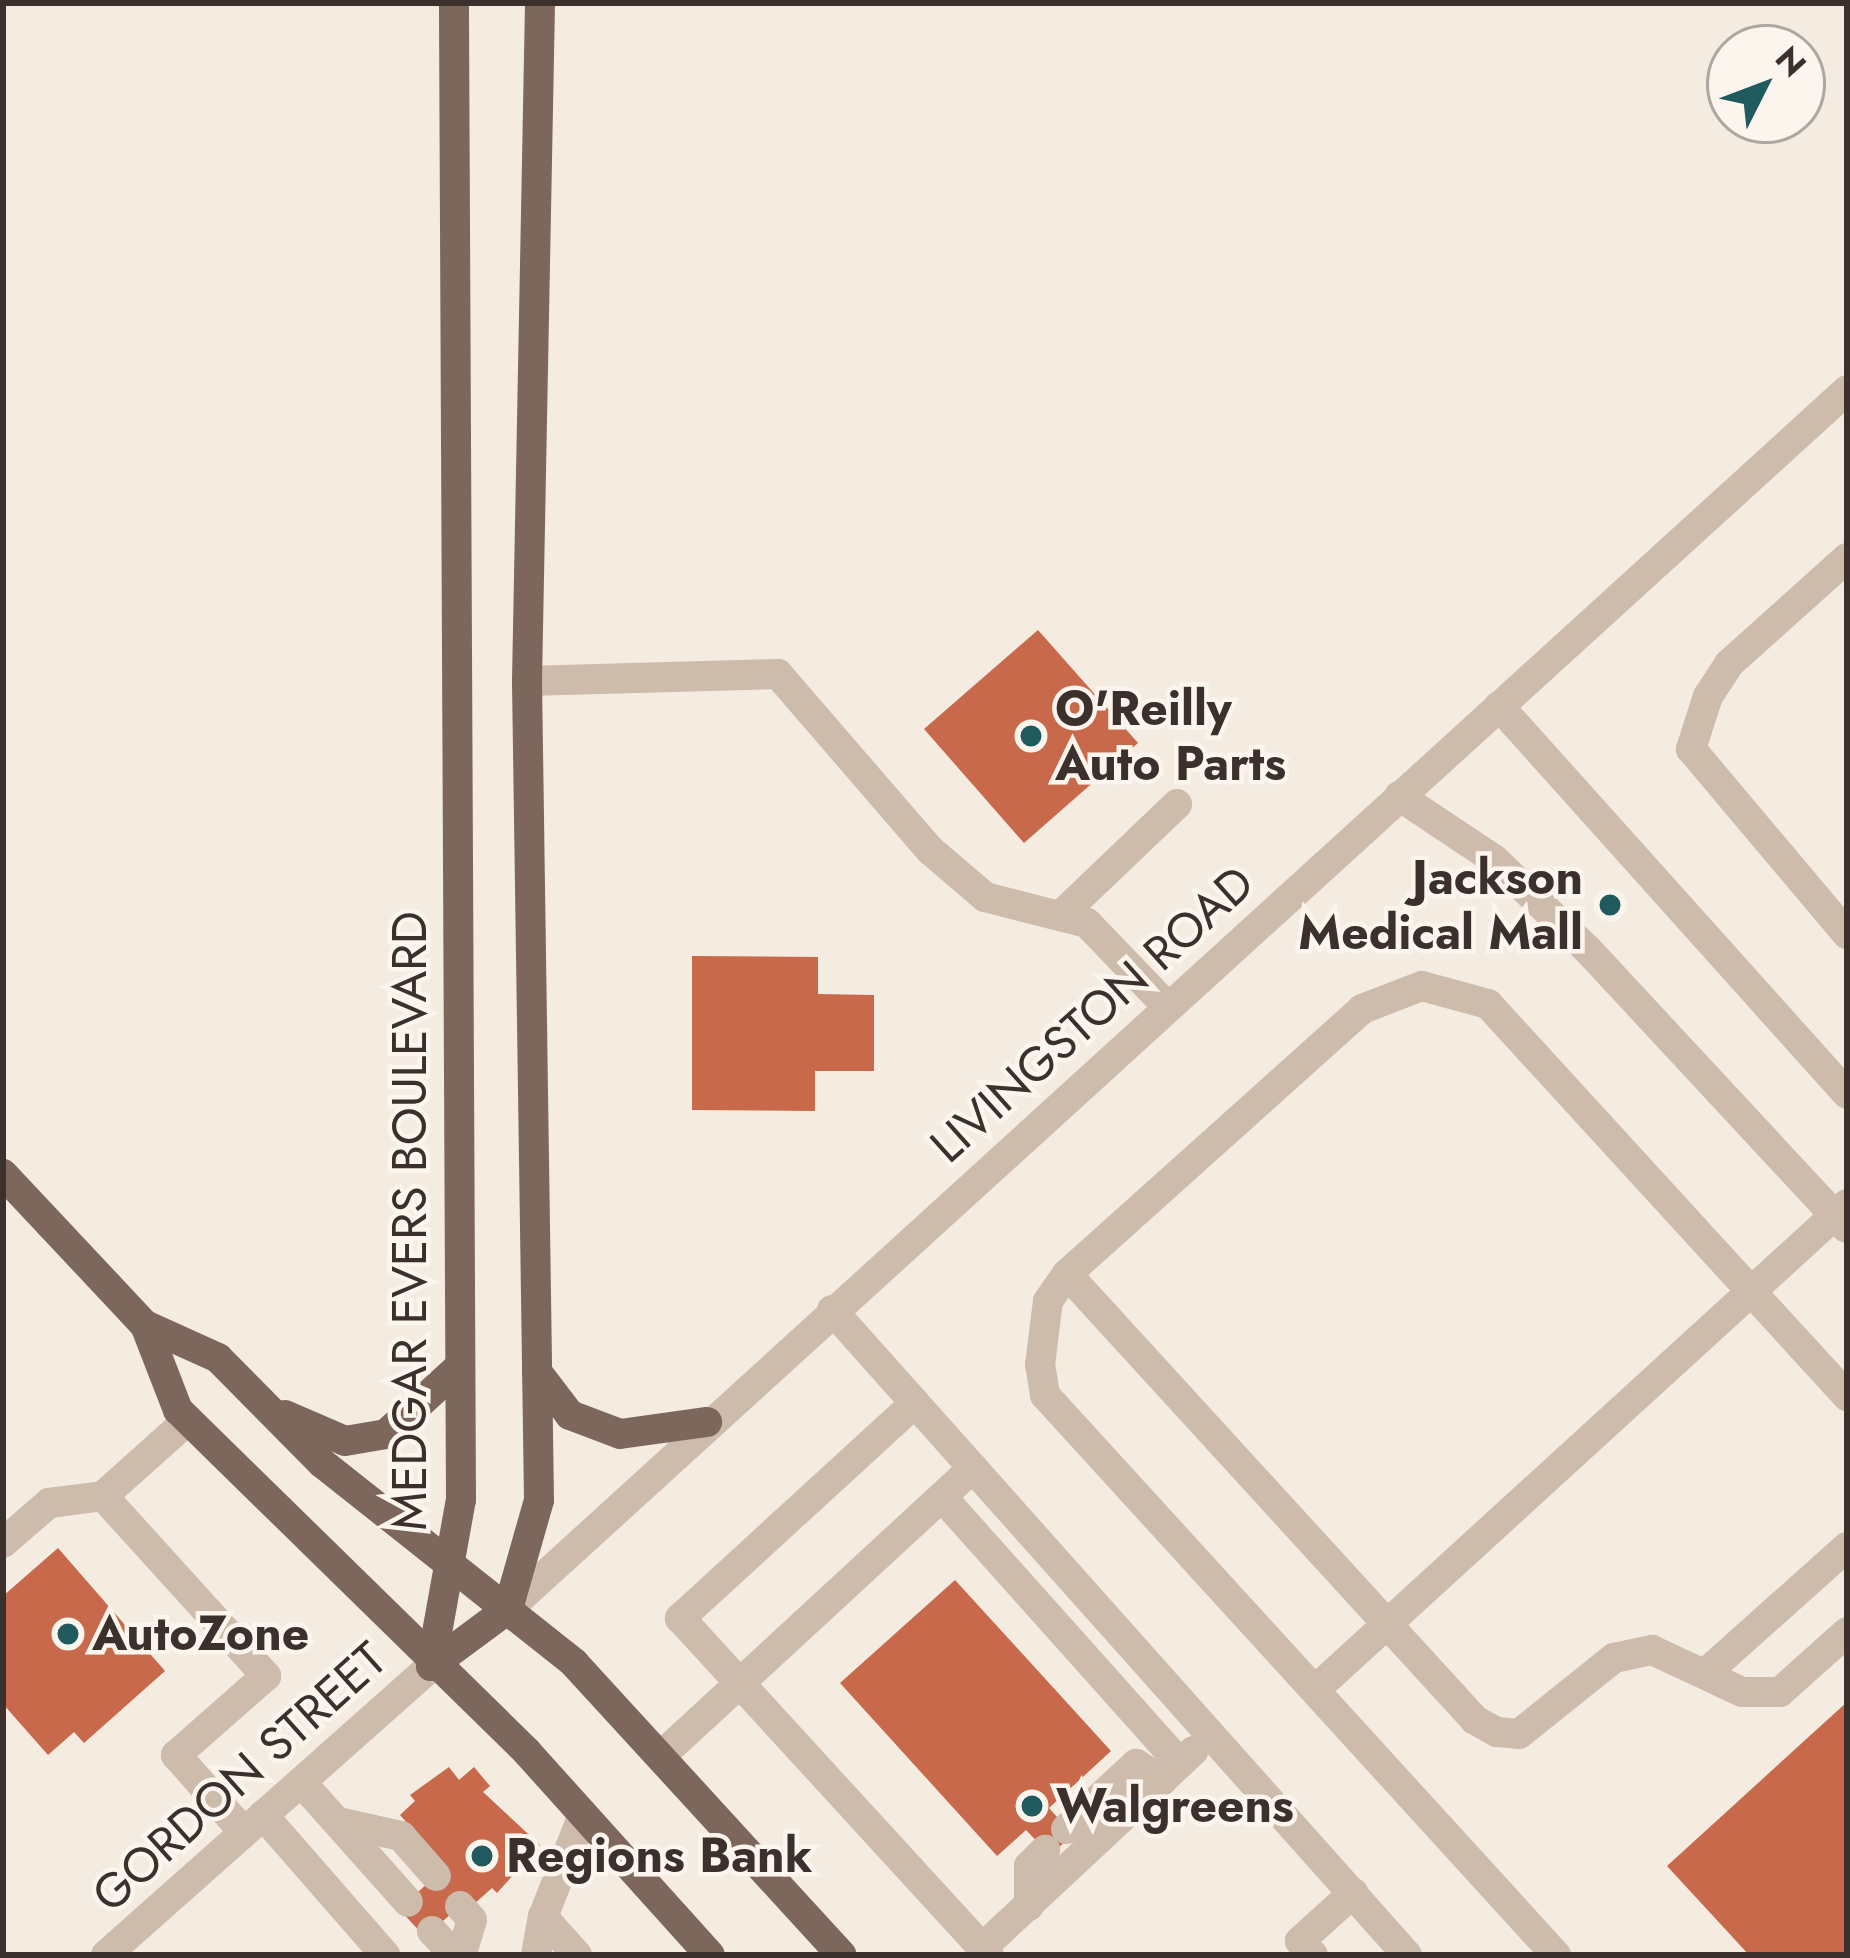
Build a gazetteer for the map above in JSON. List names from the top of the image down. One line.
{"streets":{"main road":["MEDGAR EVERS BOULEVARD"],"street":["LIVINGSTON ROAD","GORDON STREET"]},"crossings":[["MEDGAR EVERS BOULEVARD","GORDON STREET"]],"places":["O'Reilly Auto Parts","Jackson Medical Mall","AutoZone","Walgreens","Regions Bank"],"north":"top right"}
